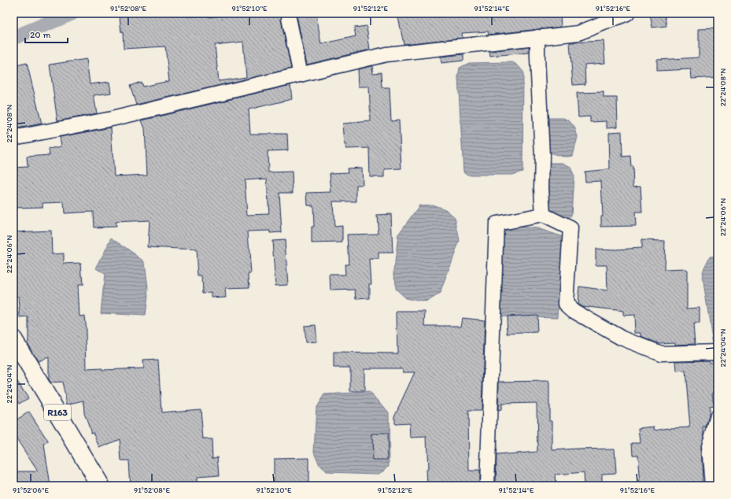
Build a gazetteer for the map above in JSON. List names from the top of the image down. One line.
{"streets":{"main road":["R163"]},"scale_bar":"20 m","coordinates":["91°52'08\"E","91°52'10\"E","91°52'12\"E","91°52'14\"E","91°52'16\"E","22°24'08\"N","22°24'06\"N","22°24'04\"N","91°52'06\"E"]}
